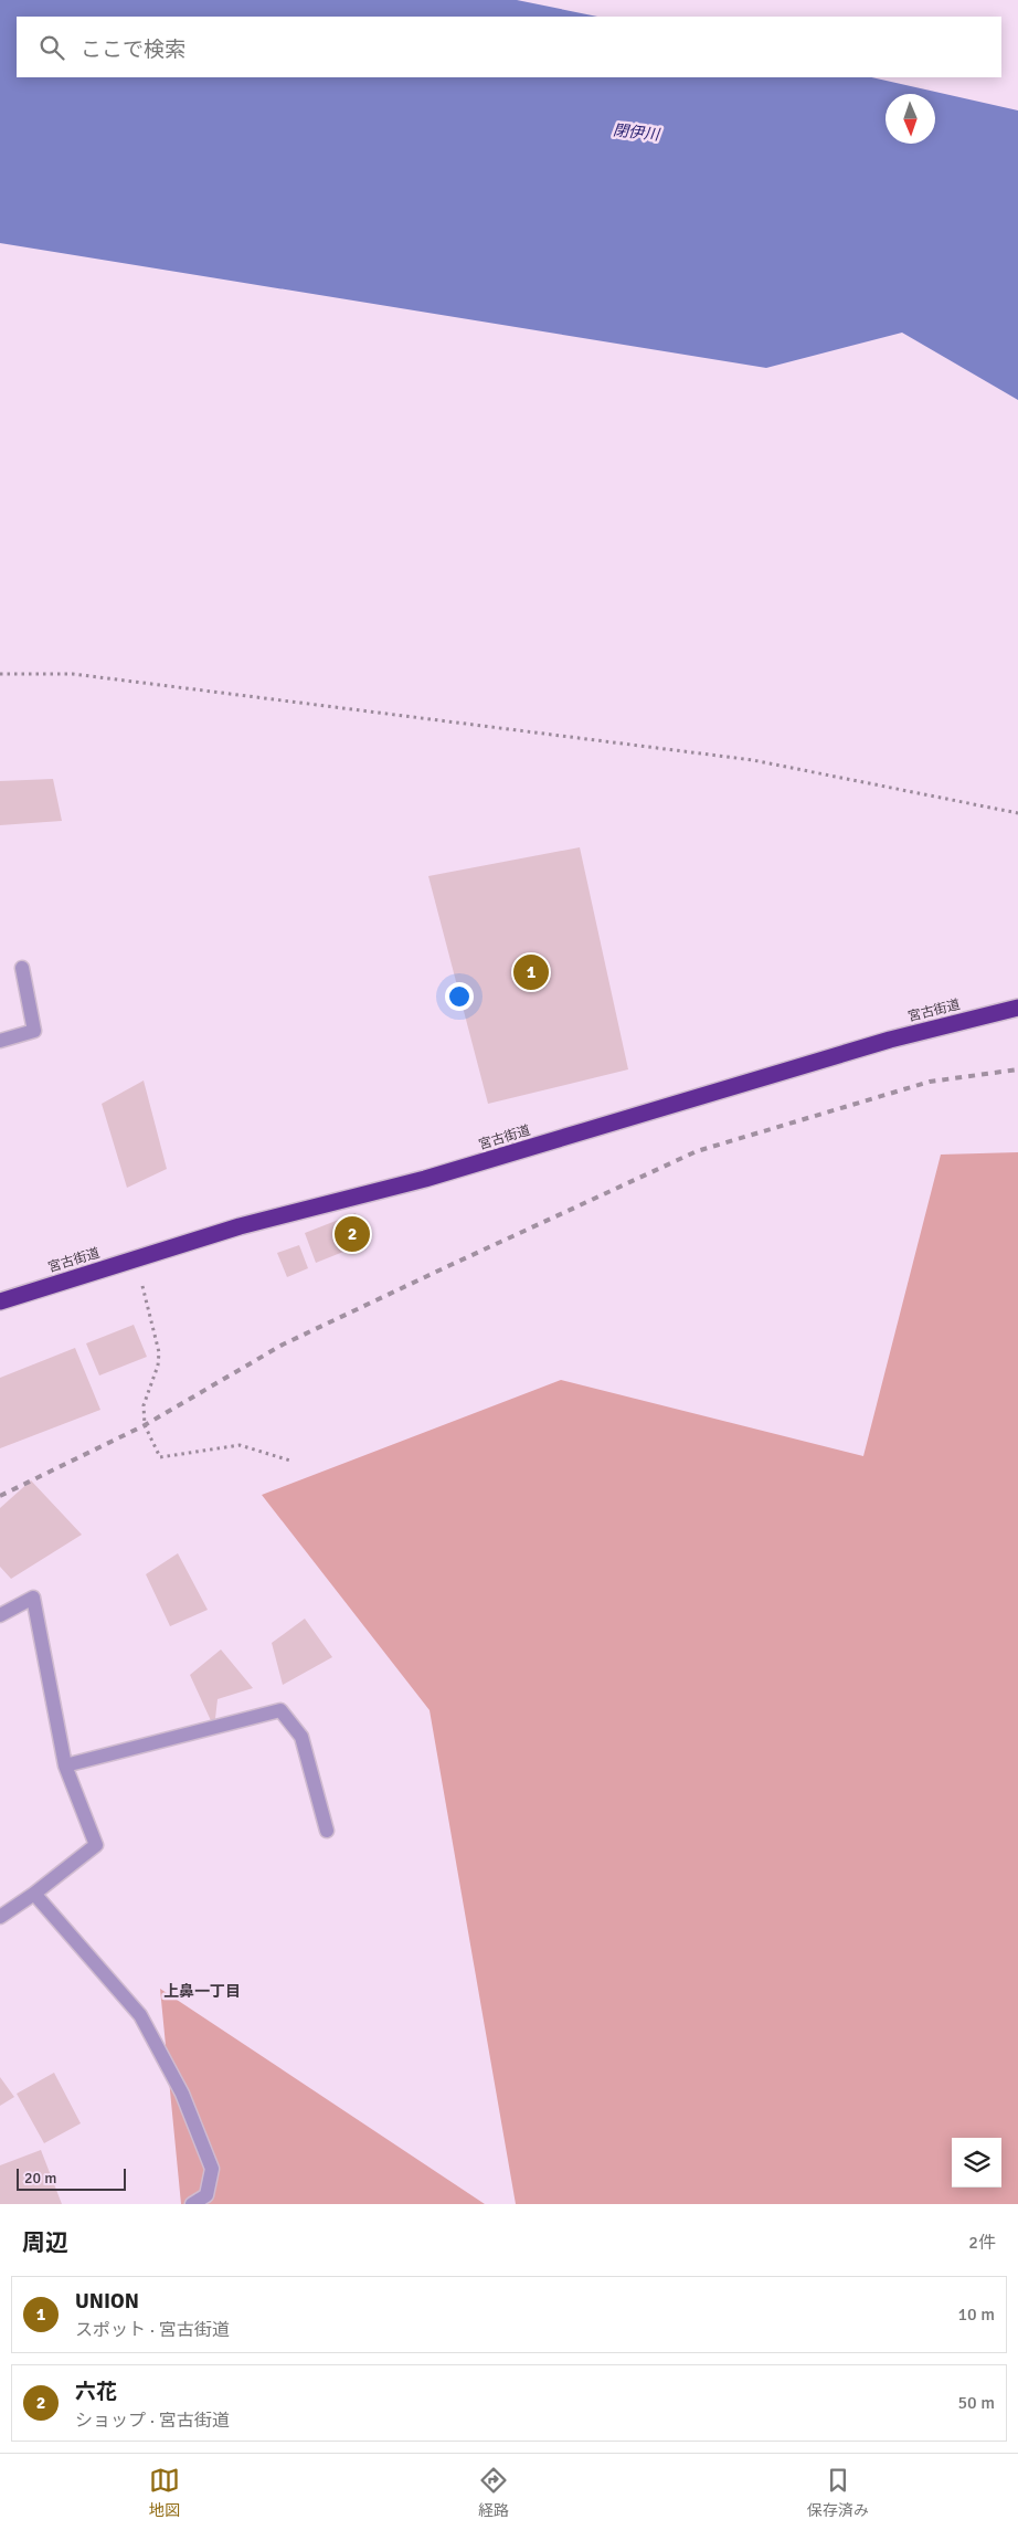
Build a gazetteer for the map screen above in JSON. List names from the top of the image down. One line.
{"streets":{"highway":["宮古街道"]},"districts":["上鼻一丁目"],"water":["閉伊川"],"scale_bar":"20 m","north":"bottom","page":{"search":"ここで検索","pins":["1","2"],"scale":"20 m","heading":["周辺","2件"],"list":[{"mark":"1","name":"UNION","note":"スポット · 宮古街道","value":"10 m"},{"mark":"2","name":"六花","note":"ショップ · 宮古街道","value":"50 m"}],"nav":["地図","経路","保存済み"]}}
